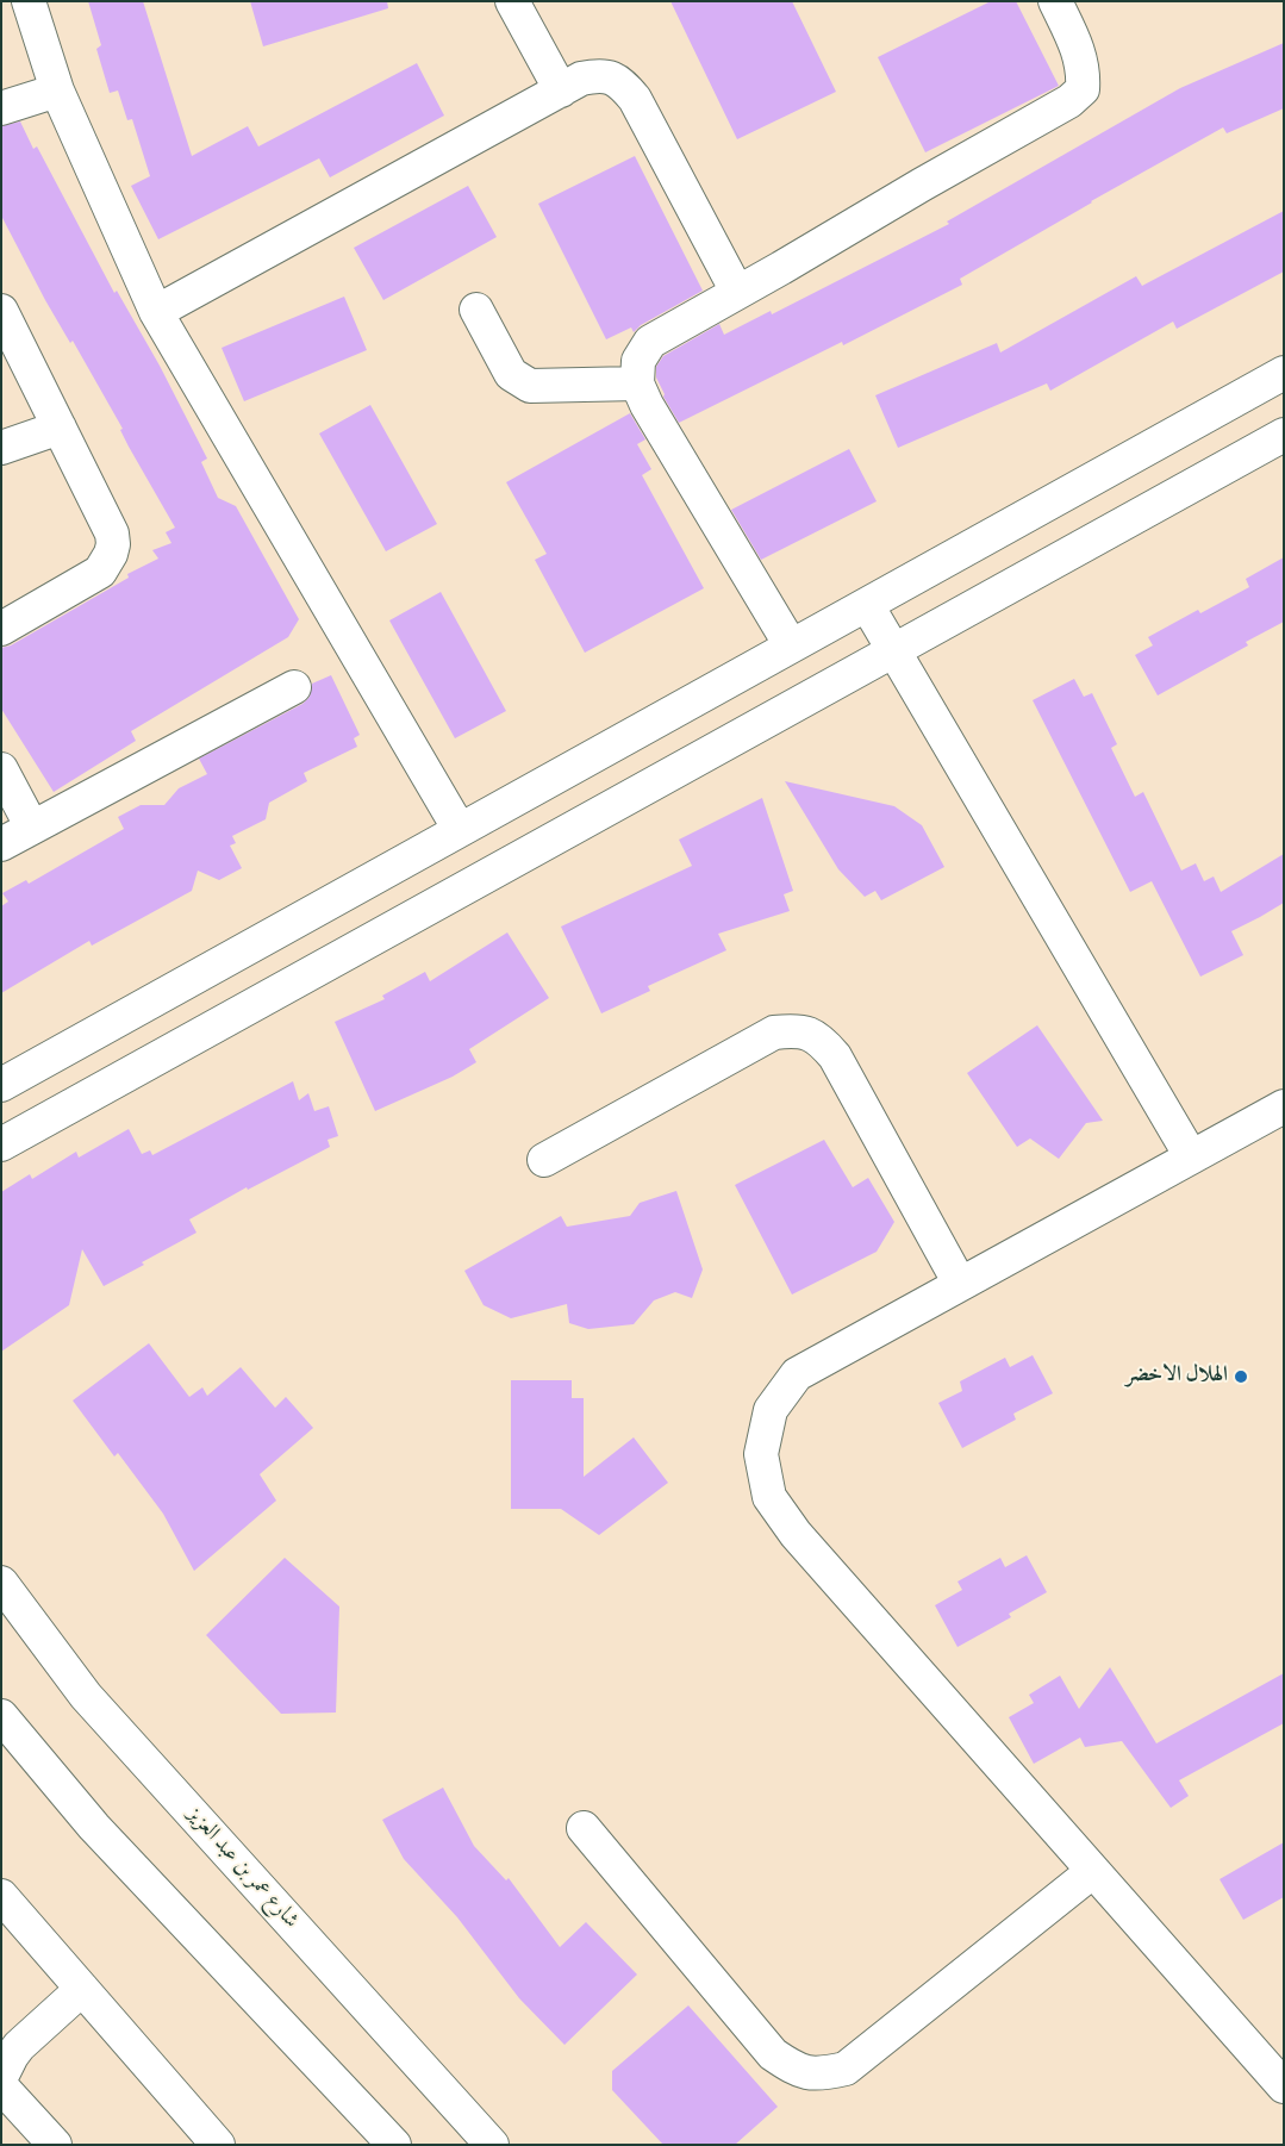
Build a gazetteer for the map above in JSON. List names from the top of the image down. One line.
{"streets":{"street":["شارع عمر بن عبد العزيز"]},"places":["الهلال الاخضر"]}
